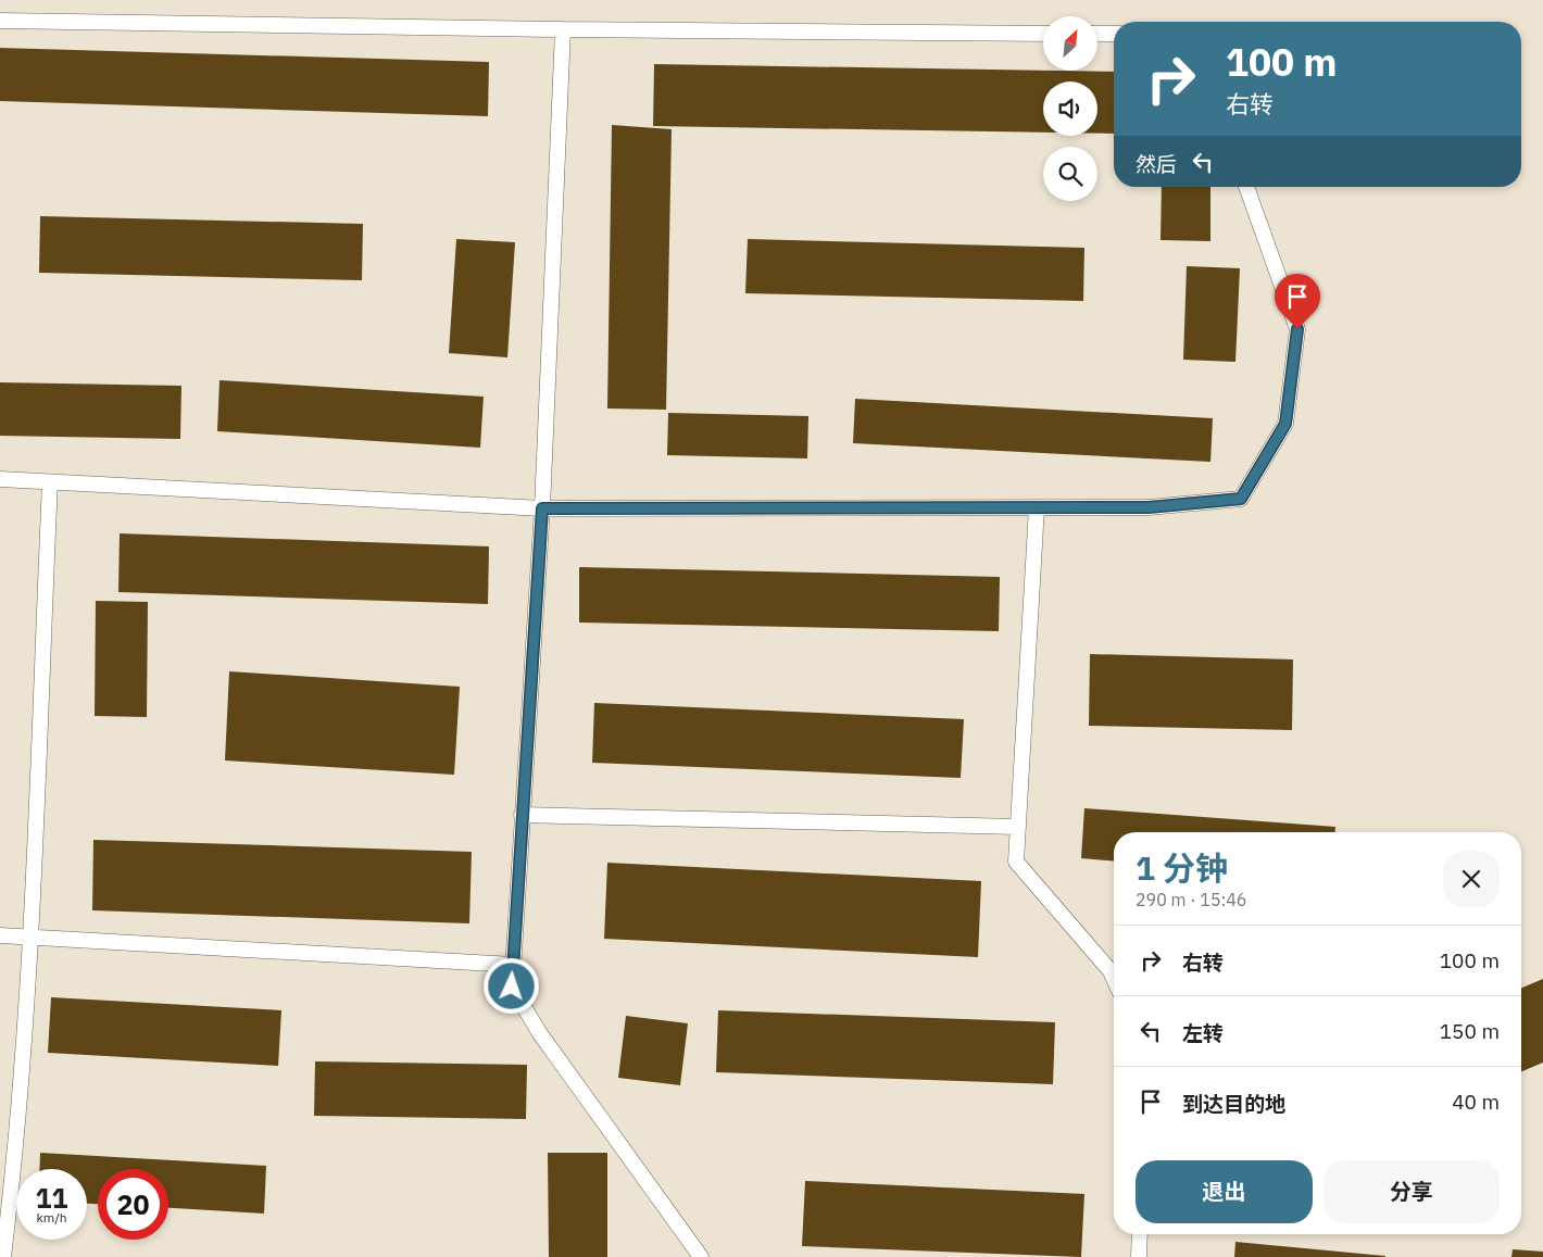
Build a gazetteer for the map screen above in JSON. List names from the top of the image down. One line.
{"north":"top right","page":{"turn":["100 m","右转"],"then":"然后","heading":["1 分钟","290 m · 15:46"],"list":[{"name":"右转","value":"100 m"},{"name":"左转","value":"150 m"},{"name":"到达目的地","value":"40 m"}],"buttons":["退出","分享"],"speed":"11 km/h","limit":"20"}}
